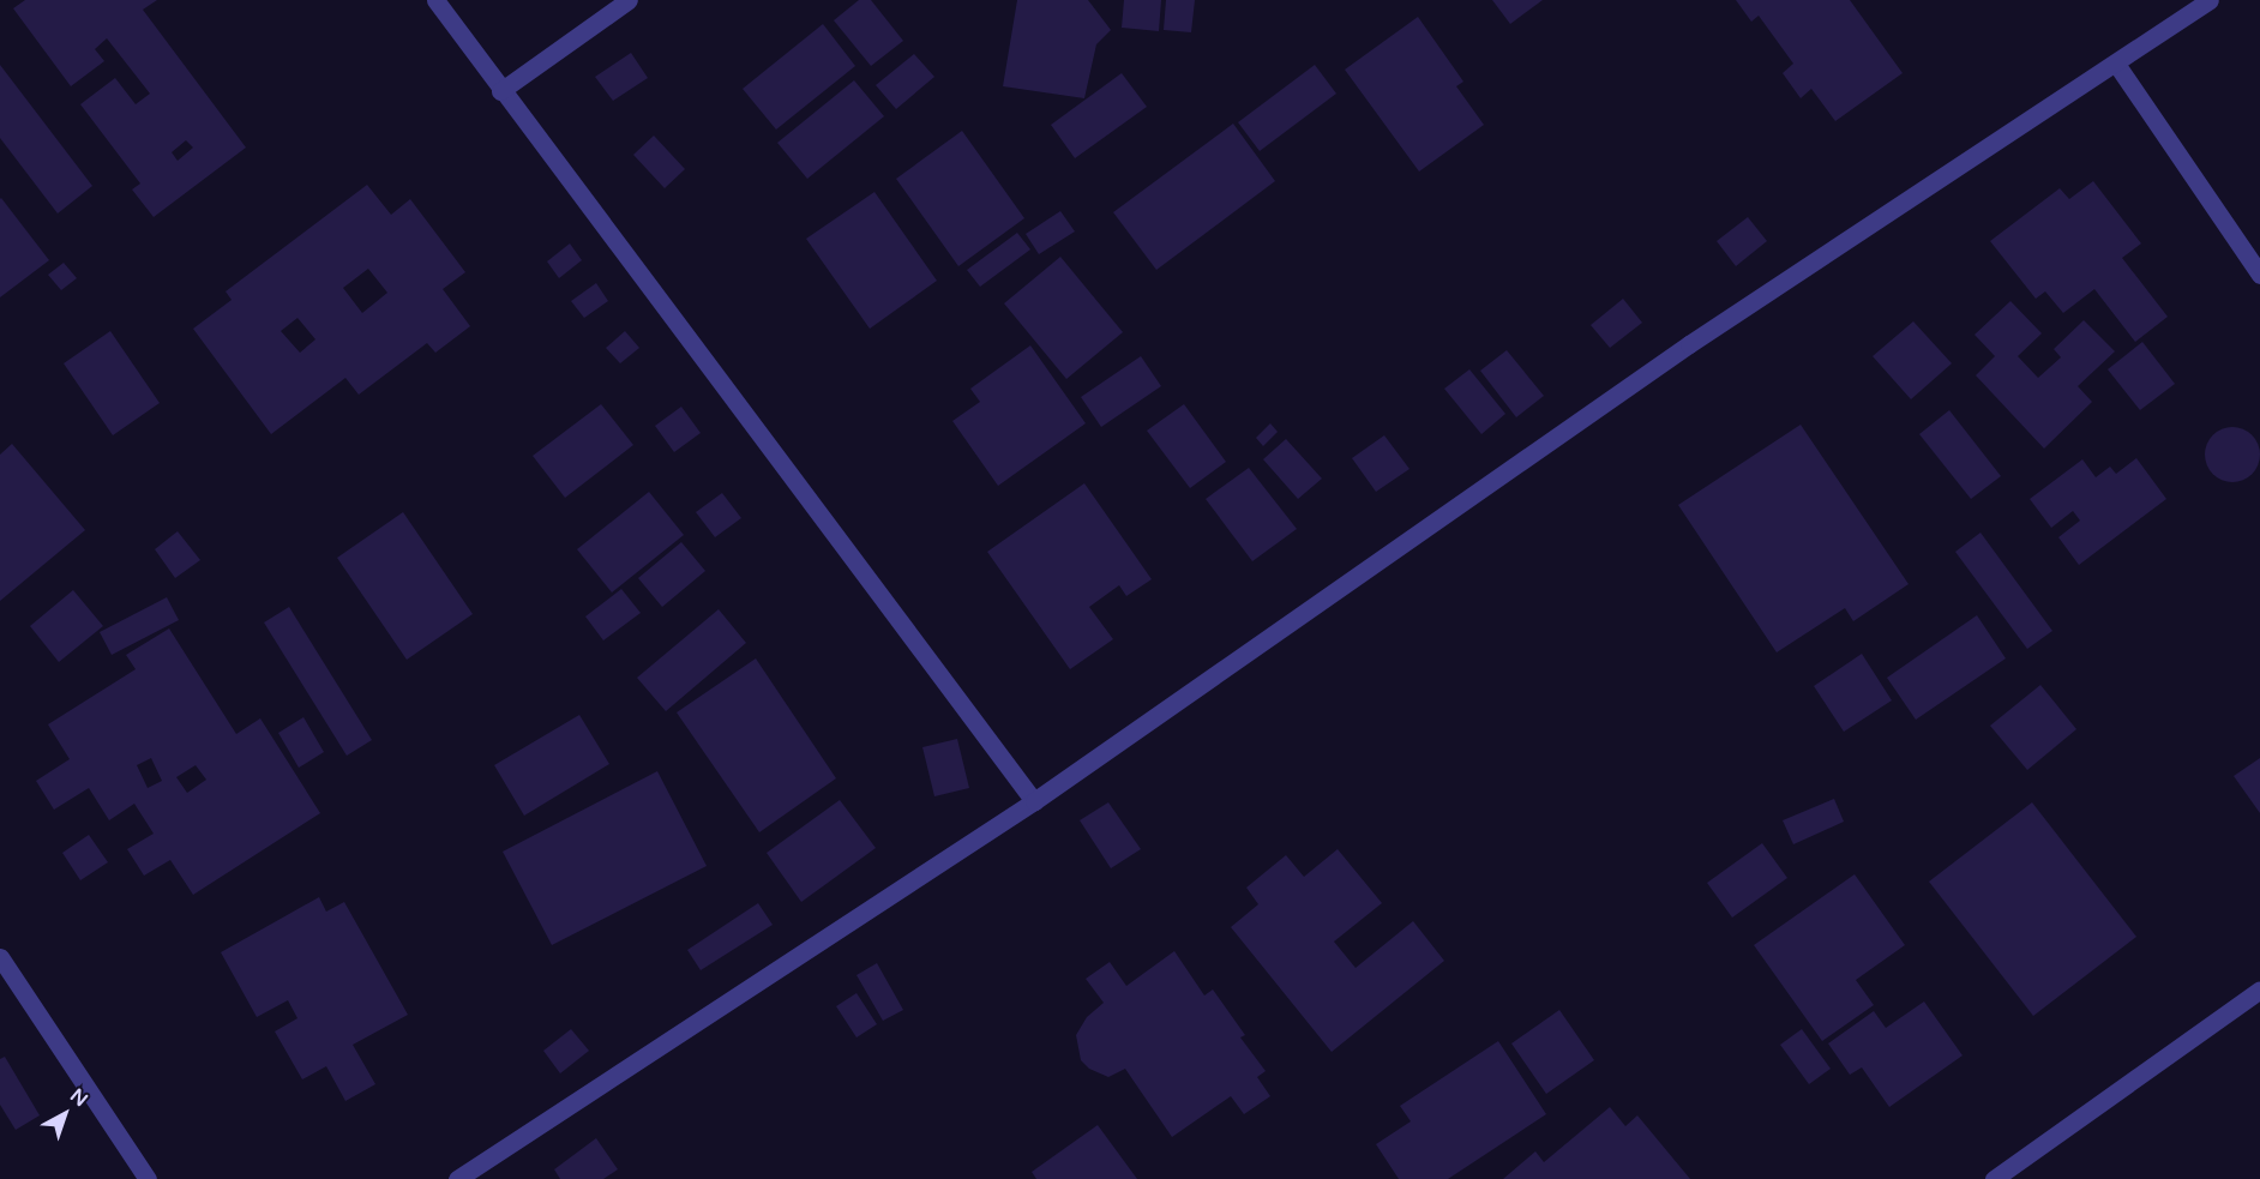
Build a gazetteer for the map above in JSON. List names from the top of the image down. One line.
{"north":"top right"}
